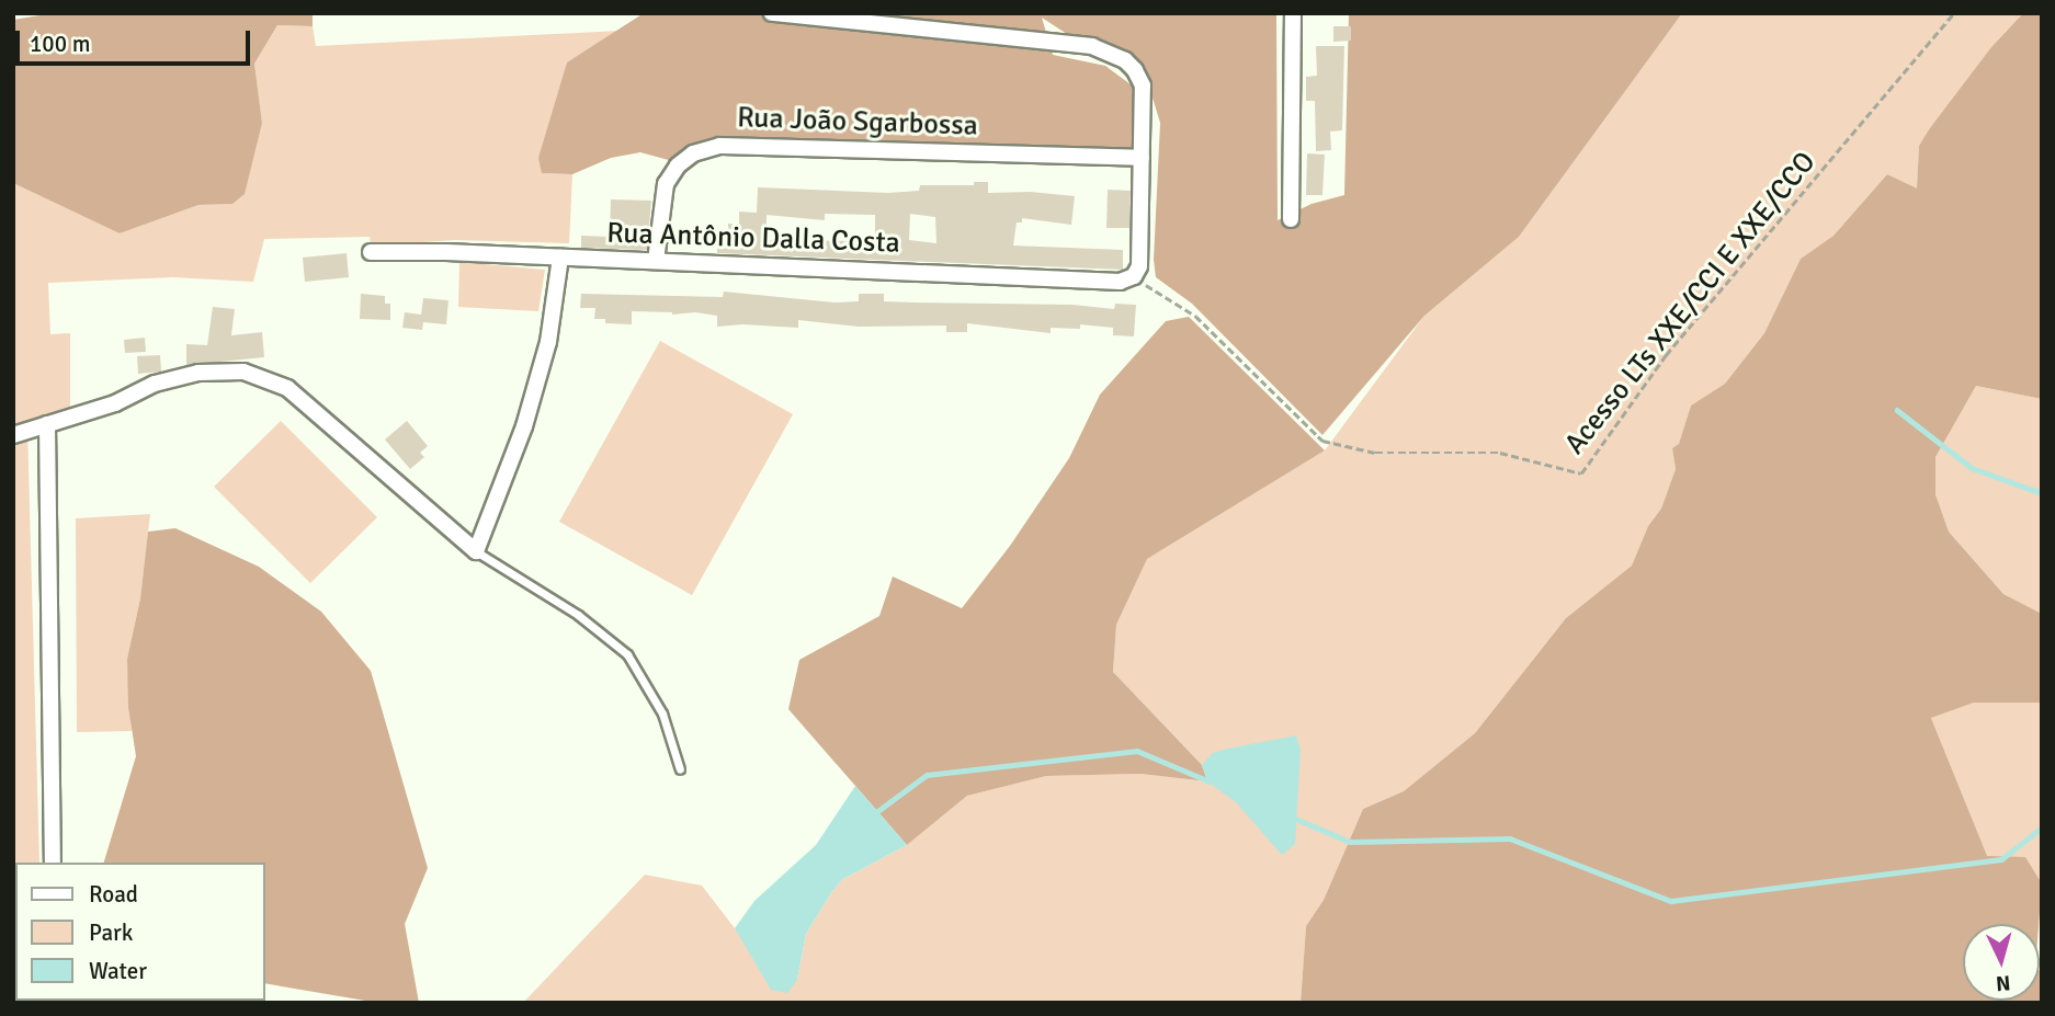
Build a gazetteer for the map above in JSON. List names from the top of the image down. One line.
{"streets":{"street":["Rua João Sgarbossa","Rua Antônio Dalla Costa"],"path":["Acesso LTs XXE/CCI E XXE/CCO"]},"crossings":[["Rua João Sgarbossa","Rua Antônio Dalla Costa"],["Rua Antônio Dalla Costa","Acesso LTs XXE/CCI E XXE/CCO"]],"legend":["Road","Park","Water"],"scale_bar":"100 m","north":"bottom"}
